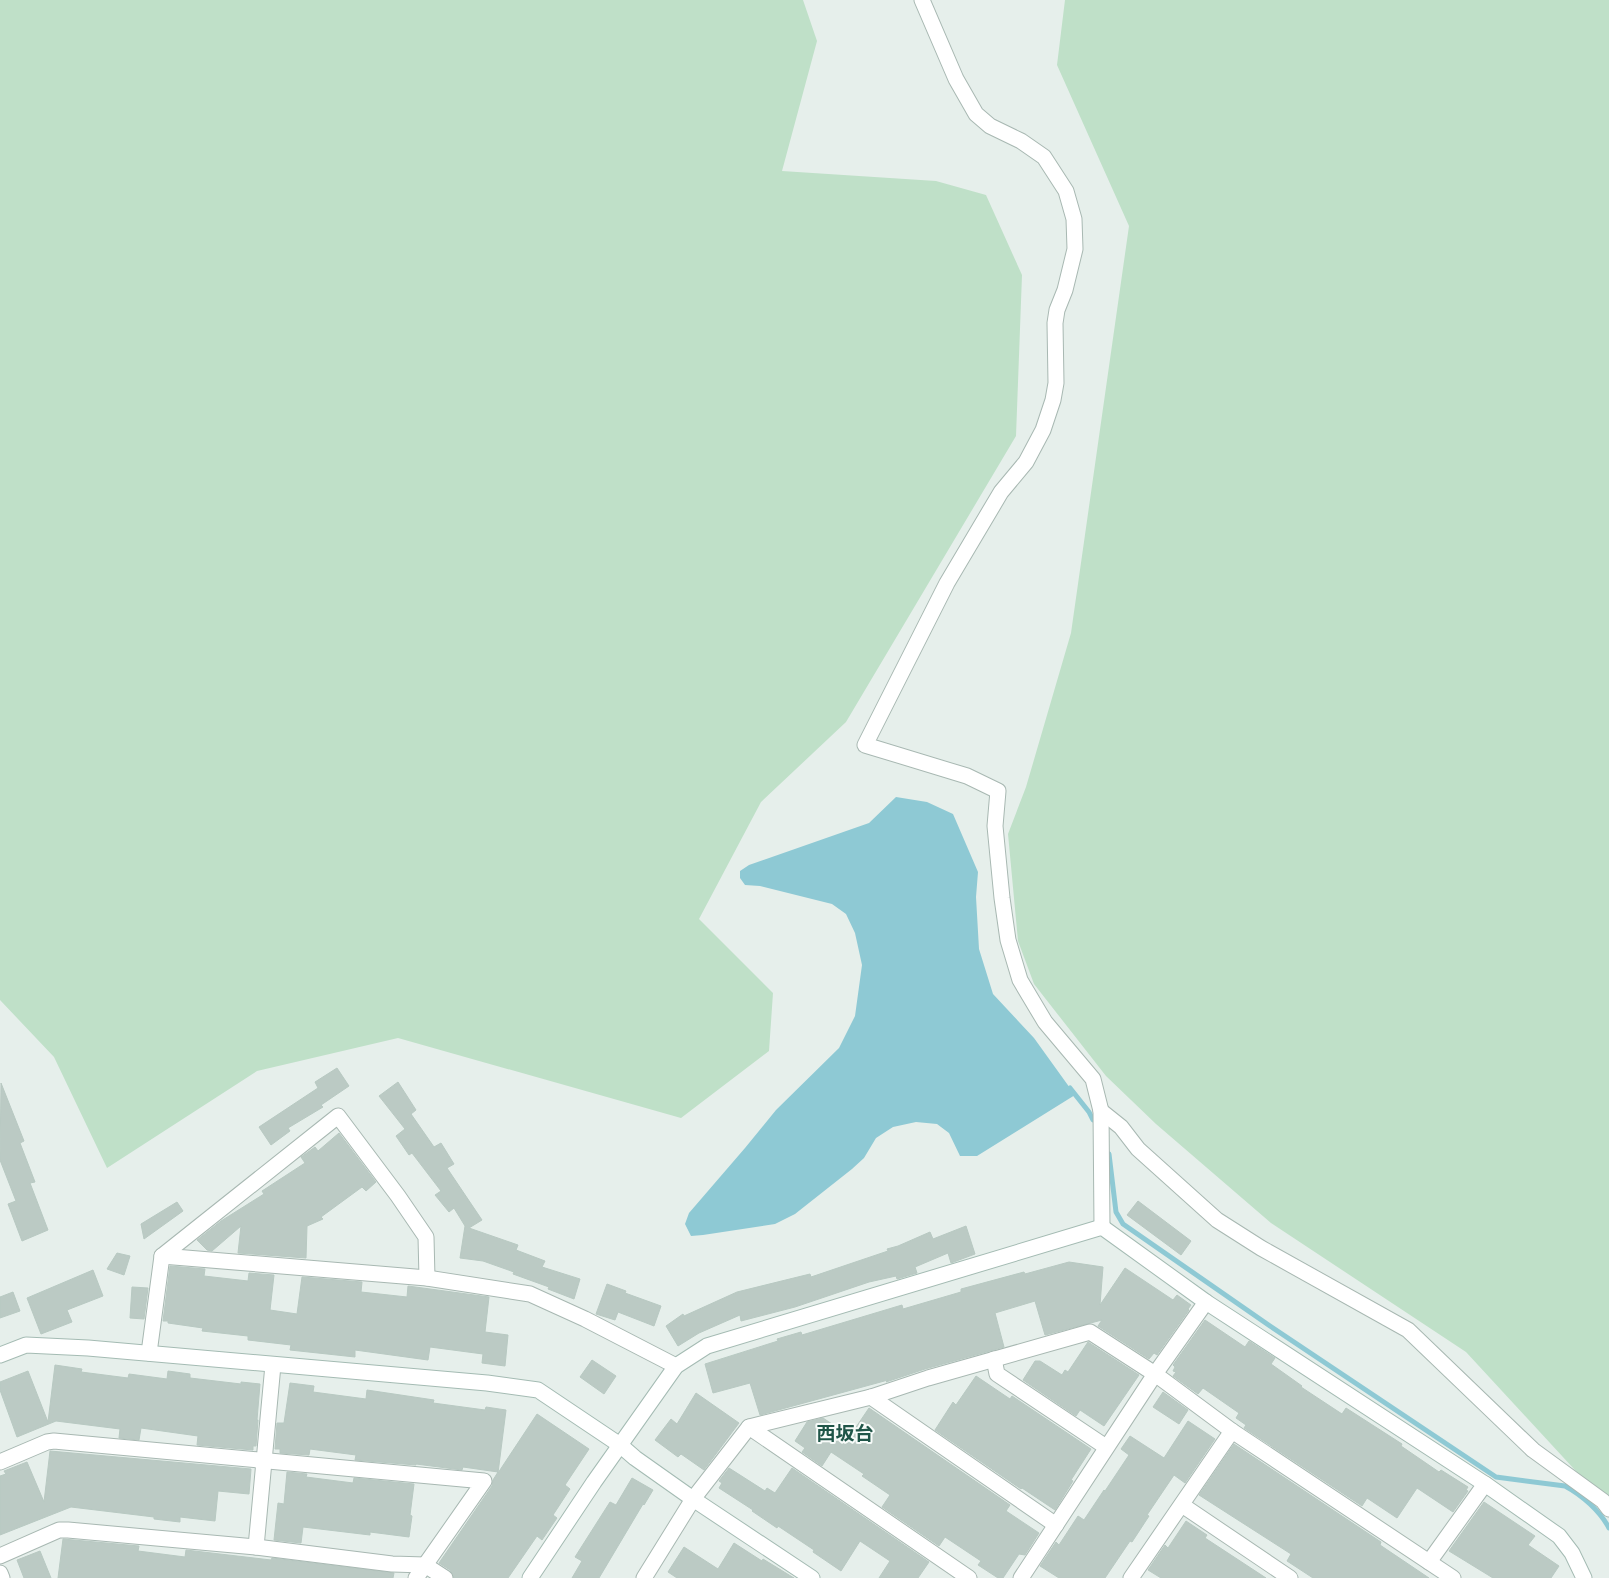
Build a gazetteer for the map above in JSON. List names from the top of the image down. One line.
{"districts":["西坂台"]}
